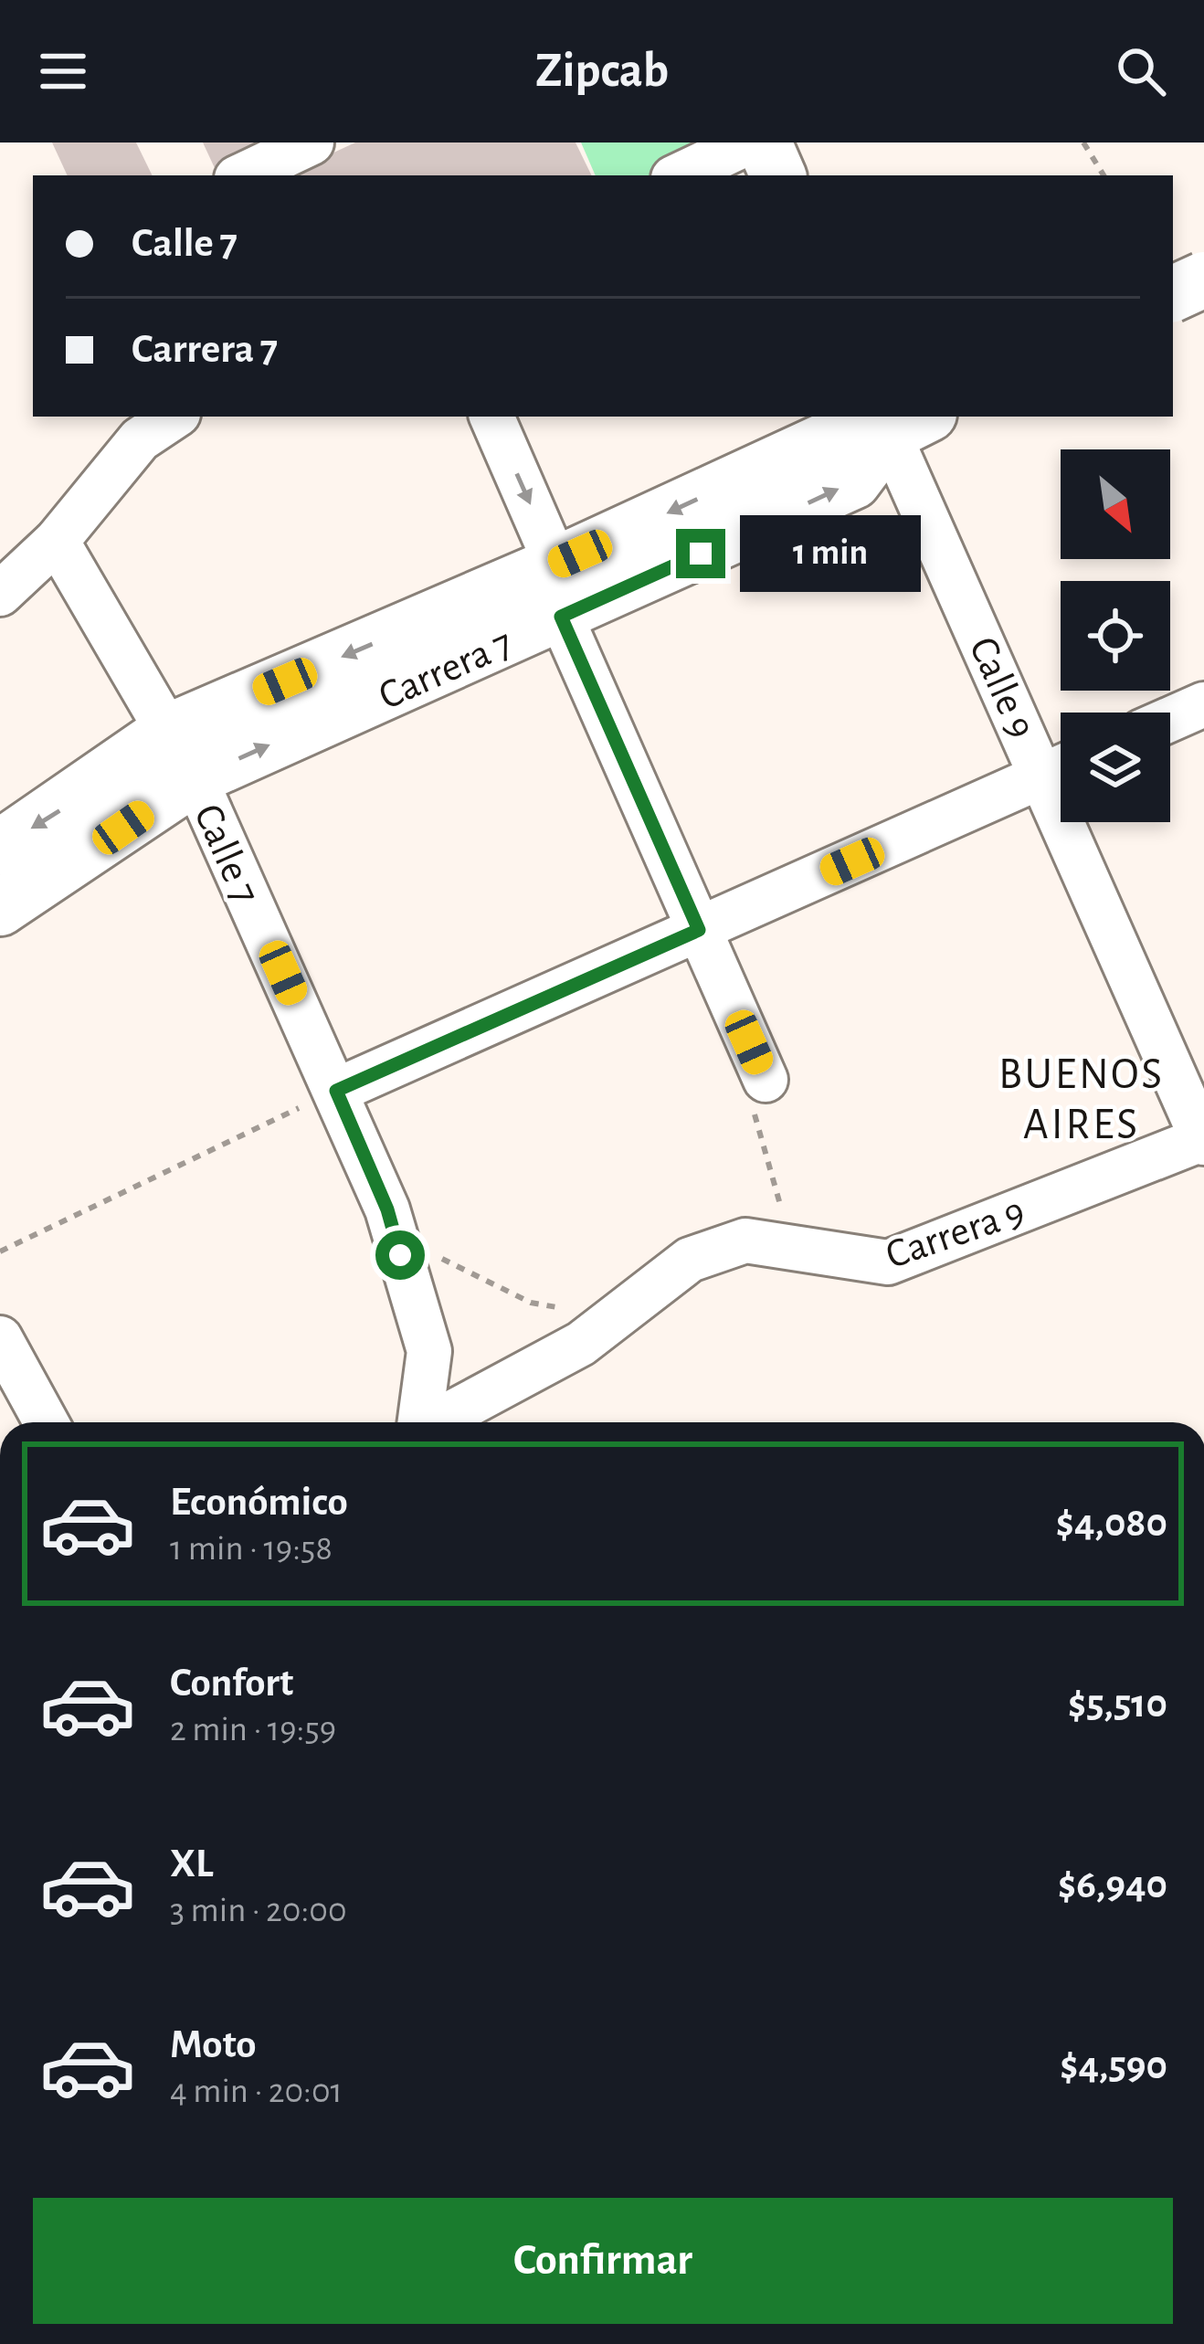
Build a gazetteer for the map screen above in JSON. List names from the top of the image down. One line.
{"streets":{"main road":["Carrera 7"],"street":["Calle 9","Calle 7","Carrera 9"]},"crossings":[["Carrera 7","Calle 9"],["Carrera 7","Calle 7"],["Calle 9","Carrera 9"]],"districts":["BUENOS AIRES"],"north":"bottom right","page":{"header":"Zipcab","banner":["Calle 7","Carrera 7"],"bubble":"1 min","list":[{"name":"Económico","note":"1 min · 19:58","value":"$4,080"},{"name":"Confort","note":"2 min · 19:59","value":"$5,510"},{"name":"XL","note":"3 min · 20:00","value":"$6,940"},{"name":"Moto","note":"4 min · 20:01","value":"$4,590"}],"buttons":"Confirmar"}}
